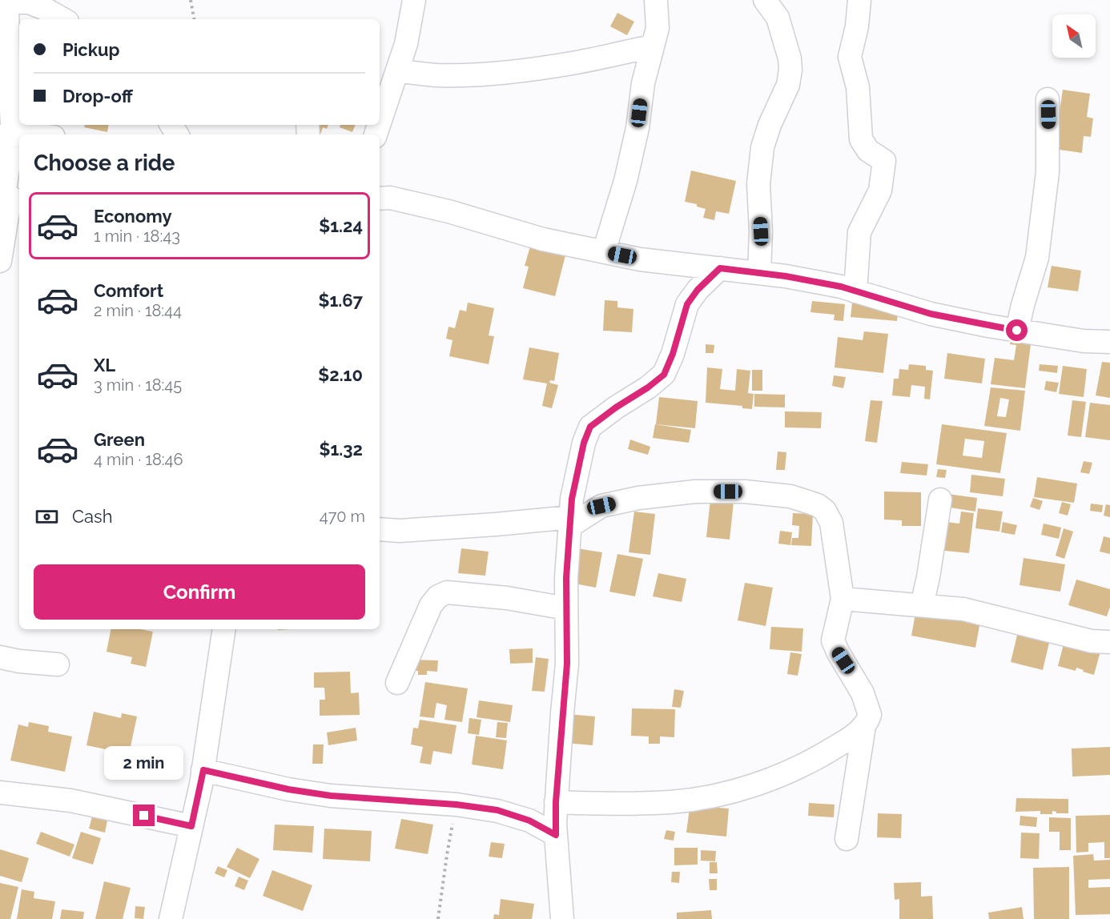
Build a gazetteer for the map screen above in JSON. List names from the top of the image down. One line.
{"north":"top left","page":{"banner":["Pickup","Drop-off"],"heading":"Choose a ride","list":[{"name":"Economy","note":"1 min · 18:43","value":"$1.24"},{"name":"Comfort","note":"2 min · 18:44","value":"$1.67"},{"name":"XL","note":"3 min · 18:45","value":"$2.10"},{"name":"Green","note":"4 min · 18:46","value":"$1.32"}],"pay":["Cash","470 m"],"buttons":"Confirm","bubble":"2 min"}}
